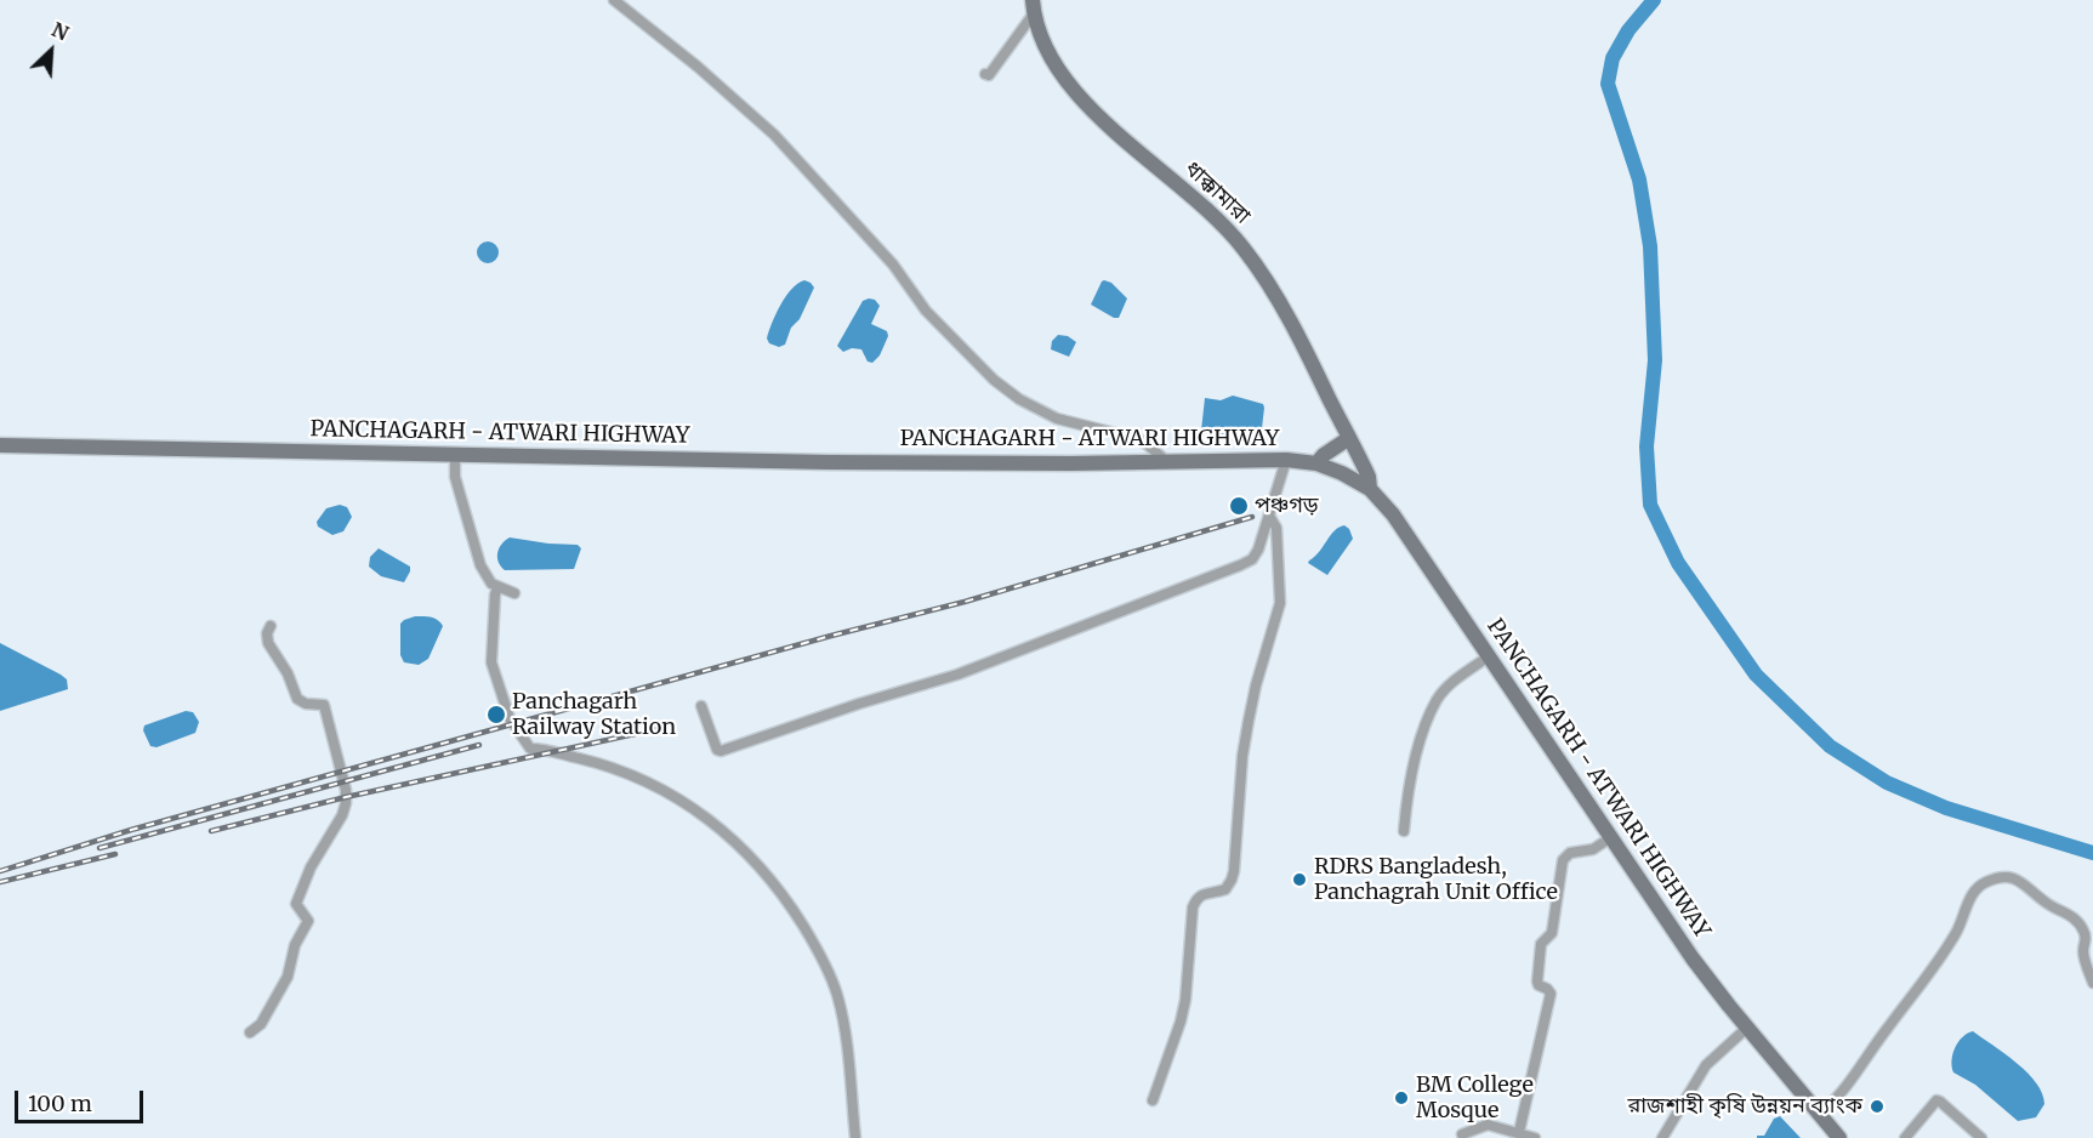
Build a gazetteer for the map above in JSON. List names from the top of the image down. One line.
{"streets":{"main road":["ধাক্কামারা","PANCHAGARH - ATWARI HIGHWAY"]},"crossings":[["ধাক্কামারা","PANCHAGARH - ATWARI HIGHWAY"]],"places":["পঞ্চগড়","Panchagarh Railway Station","RDRS Bangladesh, Panchagrah Unit Office","BM College Mosque","রাজশাহী কৃষি উন্নয়ন ব্যাংক"],"scale_bar":"100 m","north":"top right"}
